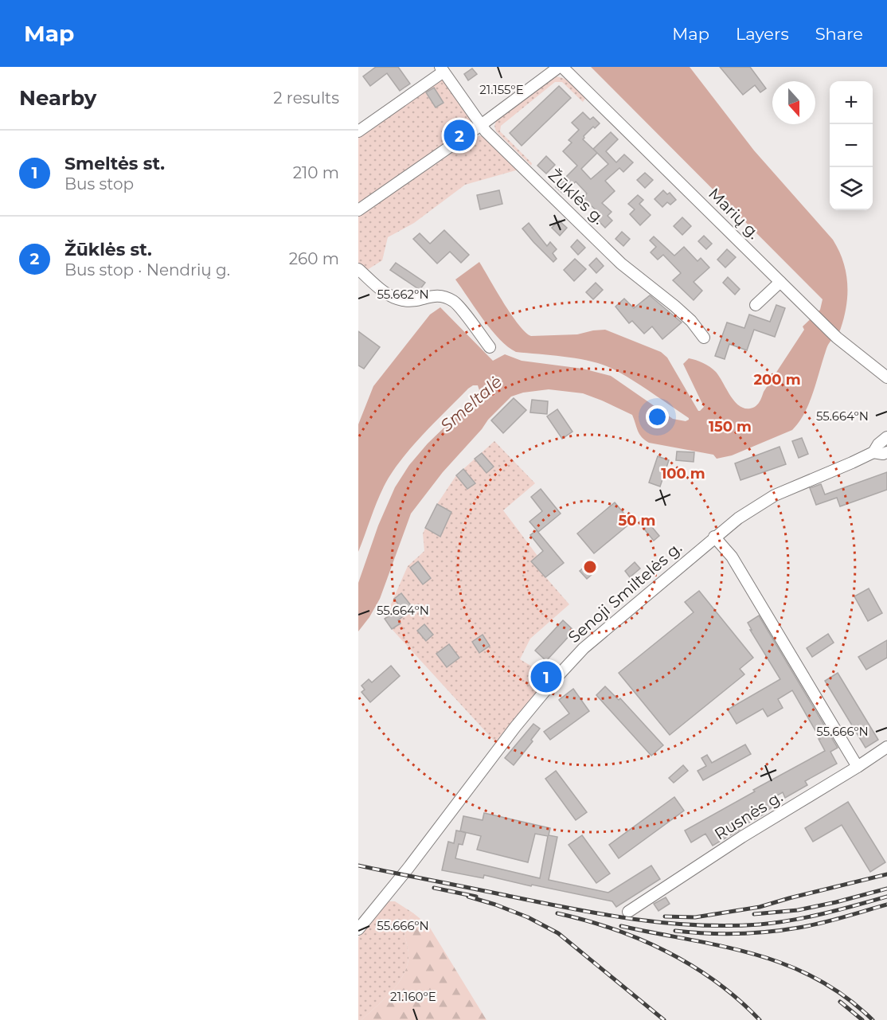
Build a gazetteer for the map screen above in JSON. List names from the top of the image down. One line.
{"streets":{"street":["Žūklės g.","Marių g.","Senoji Smiltelės g.","Rusnės g."]},"water":["Smeltalė"],"north":"bottom","page":{"header":"Map","nav":["Map","Layers","Share"],"heading":["Nearby","2 results"],"map_buttons":["+","−"],"pins":["2","1"],"list":[{"mark":"1","name":"Smeltės st.","note":"Bus stop","value":"210 m"},{"mark":"2","name":"Žūklės st.","note":"Bus stop · Nendrių g.","value":"260 m"}]},"coordinates":["21.155°E","55.662°N","55.664°N","55.666°N","21.160°E"],"rings":["200 m","150 m","100 m","50 m"]}
